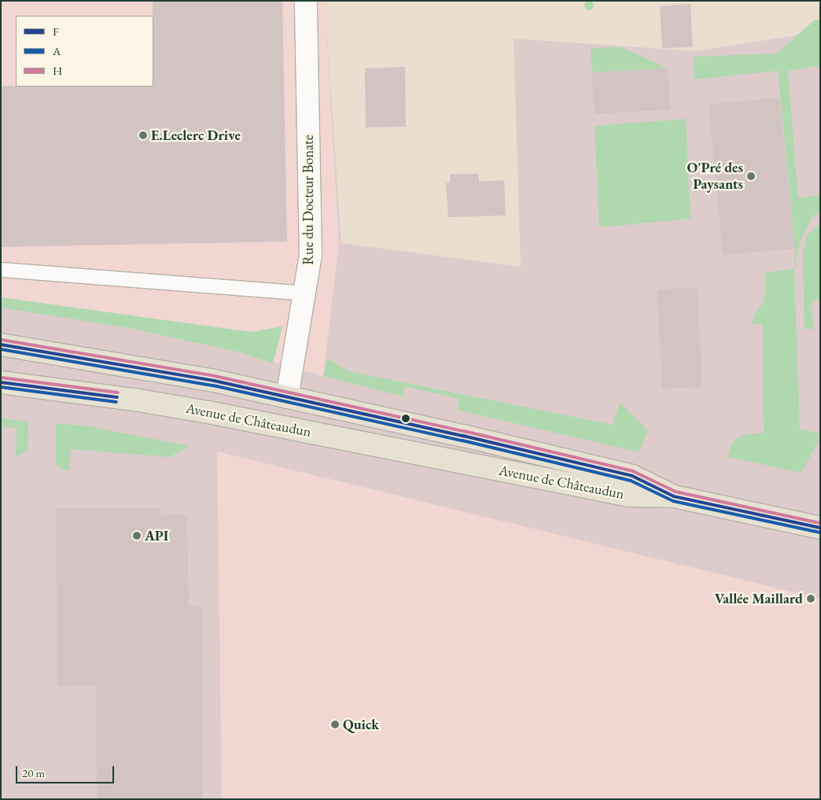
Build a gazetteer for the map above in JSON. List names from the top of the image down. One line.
{"streets":{"main road":["Avenue de Châteaudun"],"street":["Rue du Docteur Bonate"]},"crossings":[["Rue du Docteur Bonate","Avenue de Châteaudun"]],"places":["E.Leclerc Drive","O'Pré des Paysants","API","Vallée Maillard","Quick"],"lines":["transit line H","transit line F","transit line A"],"legend":["F","A","H"],"scale_bar":"20 m"}
